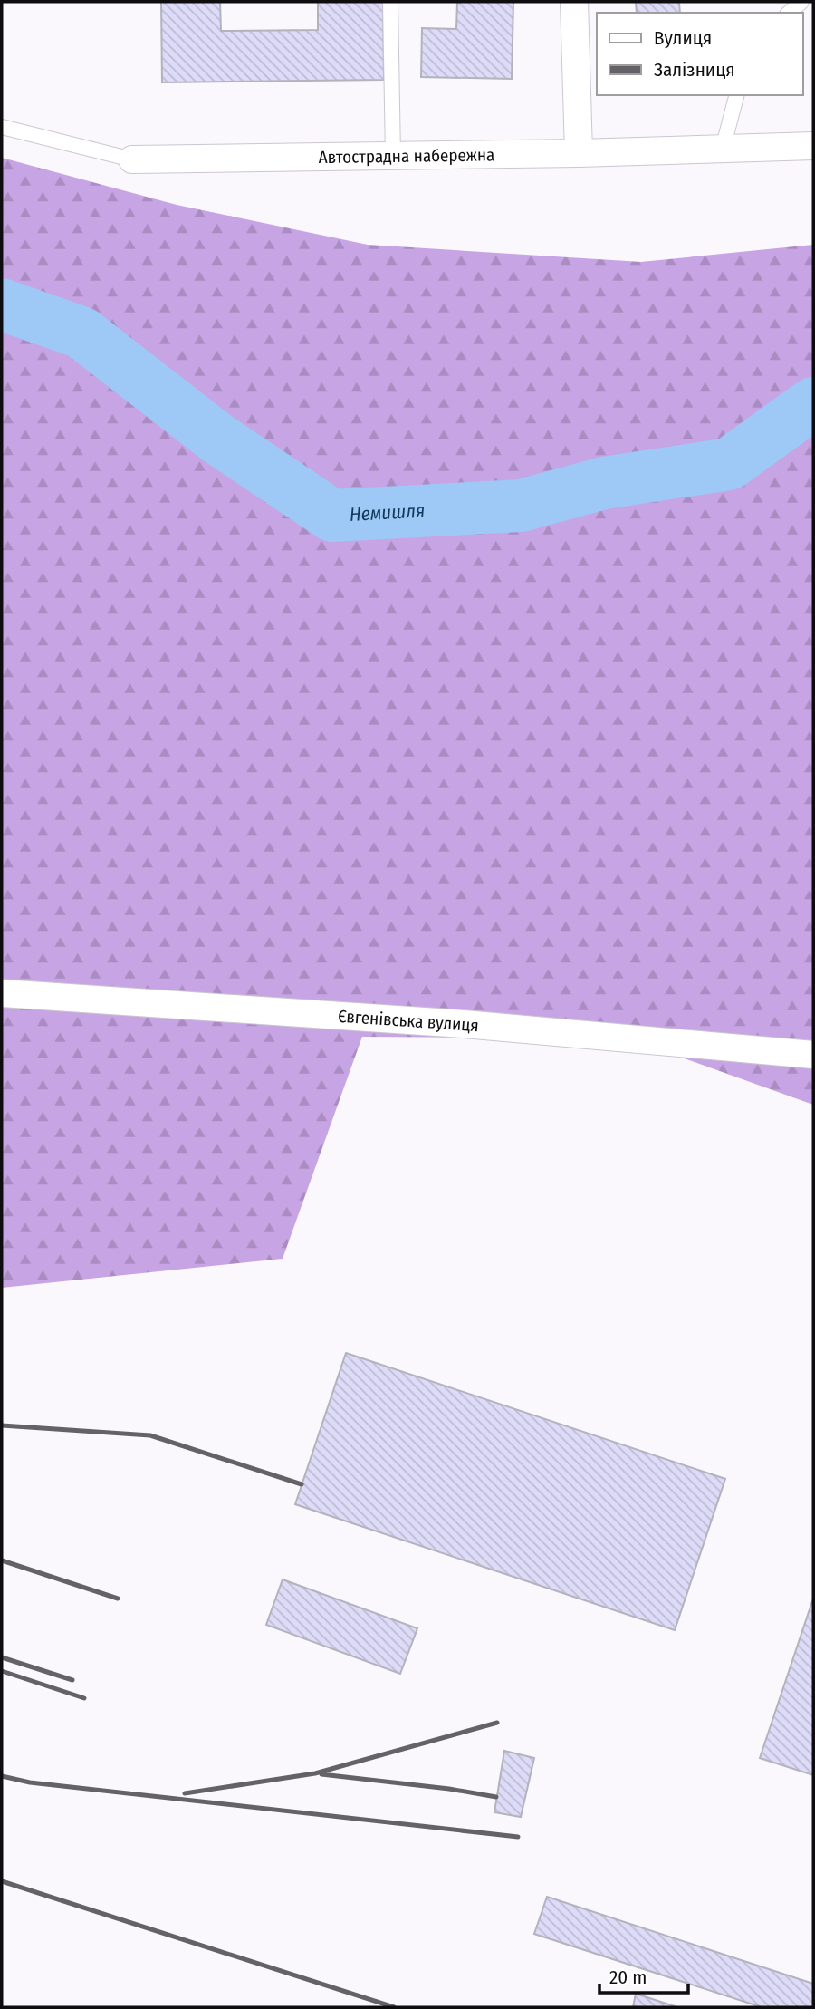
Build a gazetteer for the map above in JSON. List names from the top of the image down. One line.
{"streets":{"street":["Автострадна набережна","Євгенівська вулиця"]},"water":["Немишля"],"legend":["Вулиця","Залізниця"],"scale_bar":"20 m"}
